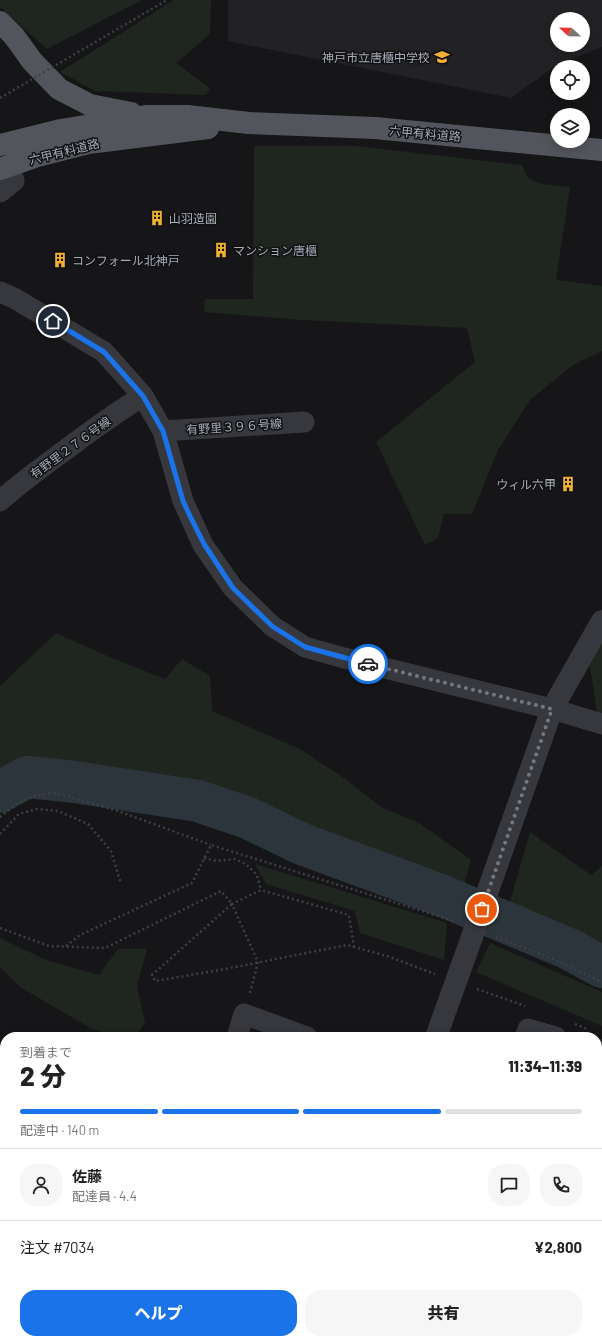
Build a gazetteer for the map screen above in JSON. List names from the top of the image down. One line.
{"streets":{"main road":["六甲有料道路"],"street":["有野里３９６号線","有野里２７６号線"]},"places":{"school or university":["神戸市立唐櫃中学校"],"building":["山羽造園","マンション唐櫃","コンフォール北神戸","ウィル六甲"]},"north":"left","page":{"heading":["2 分","到着まで","11:34–11:39"],"panel":["佐藤","配達員 · 4.4","注文 #7034","¥2,800"],"bar":"配達中 · 140 m","buttons":["ヘルプ","共有"]}}
